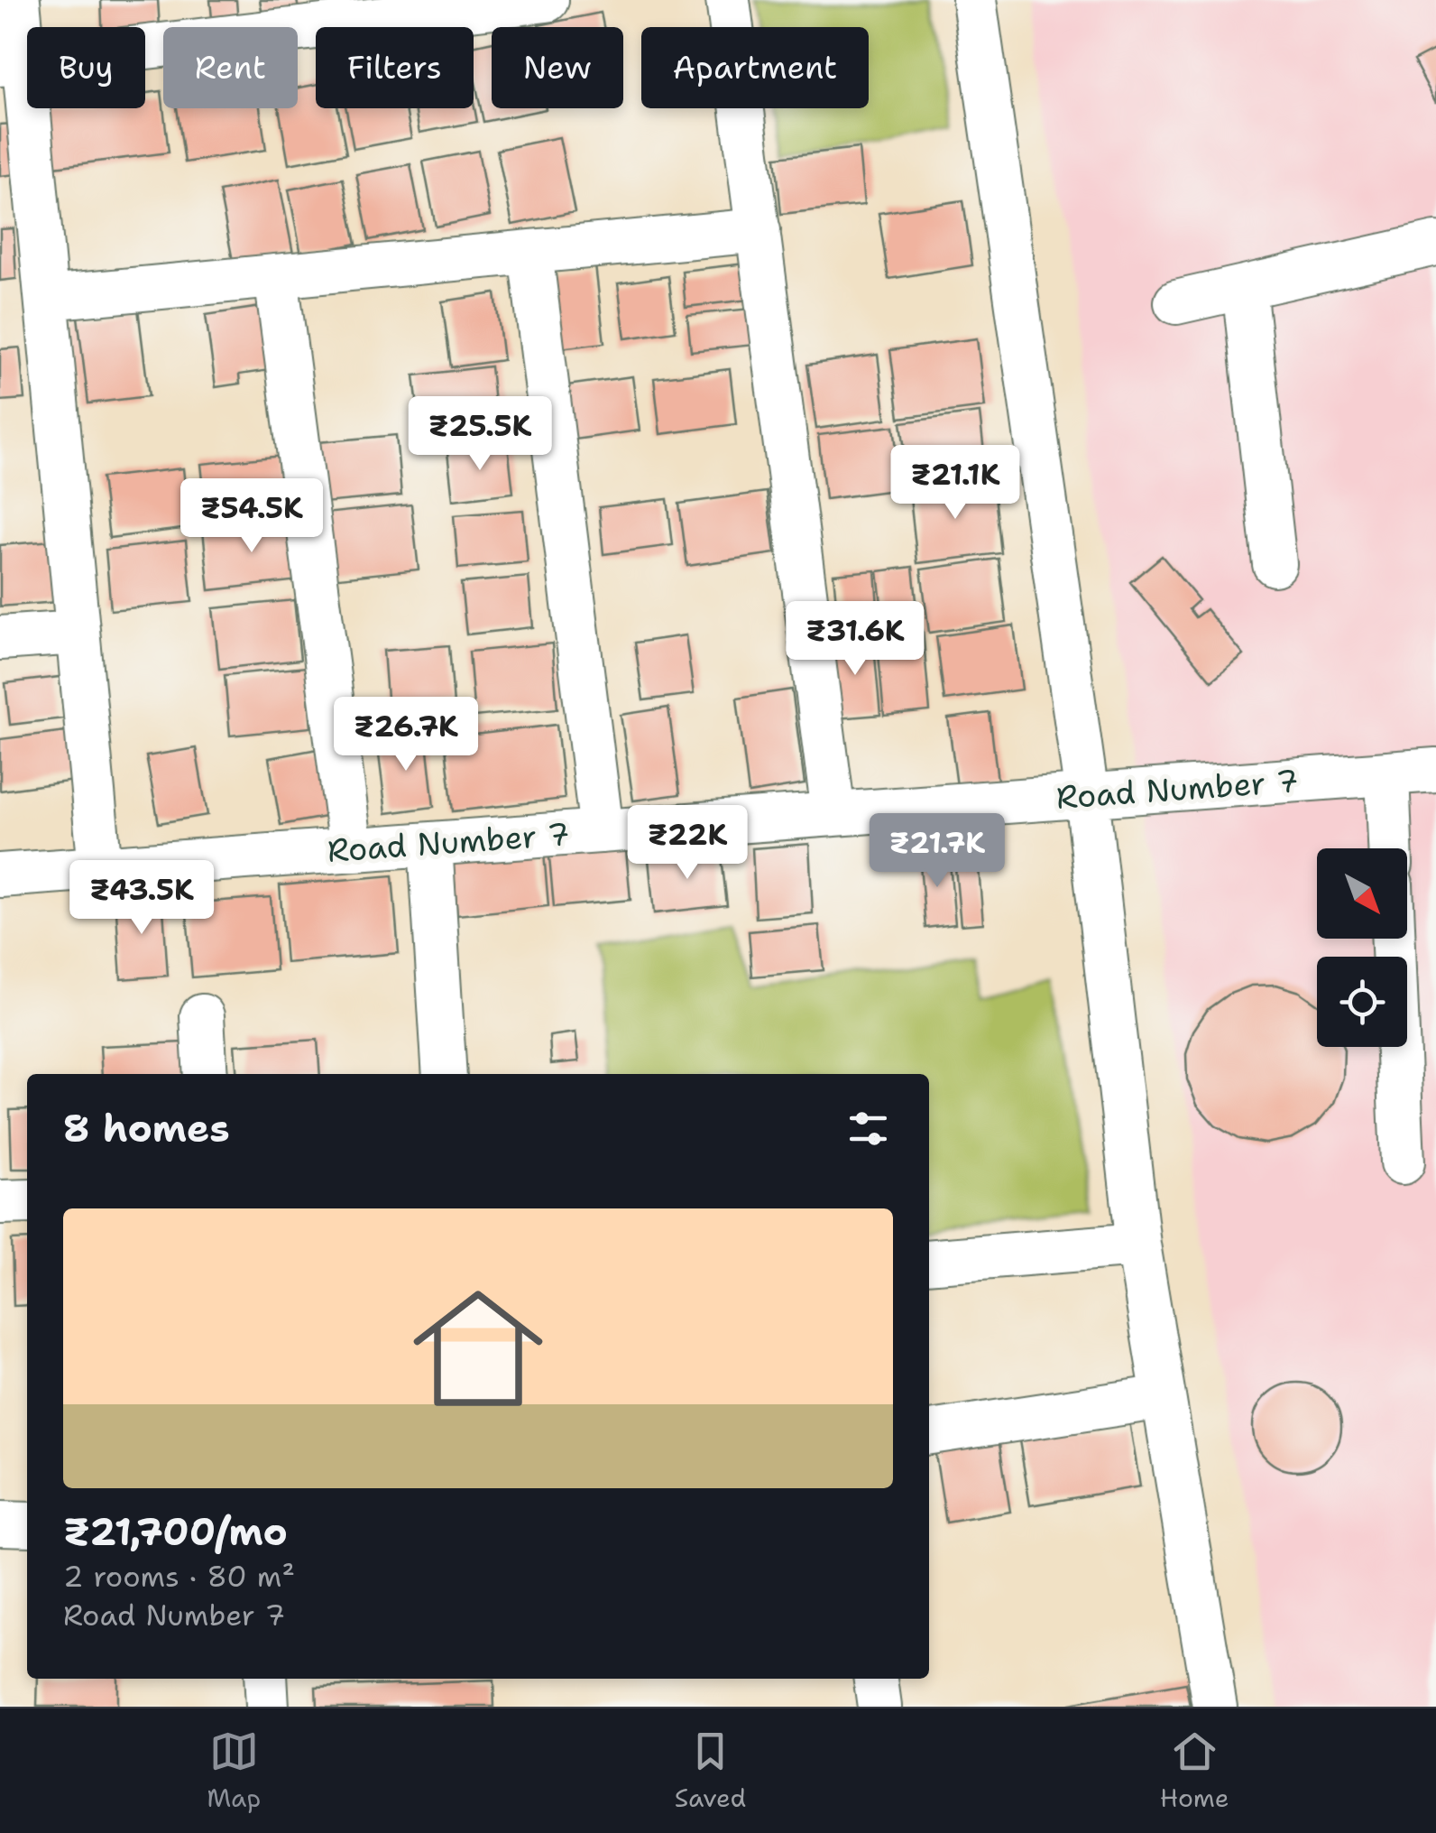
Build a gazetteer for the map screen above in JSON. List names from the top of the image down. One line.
{"streets":{"street":["Road Number 7"]},"north":"bottom right","page":{"chip":["Buy","Rent","Filters","New","Apartment"],"price":["₹25.5K","₹21.1K","₹54.5K","₹31.6K","₹26.7K","₹22K","₹21.7K","₹43.5K"],"heading":"8 homes","list":[{"name":"₹21,700/mo","note":"2 rooms · 80 m² · Road Number 7"}],"tabs":["Map","Saved","Home"]}}
